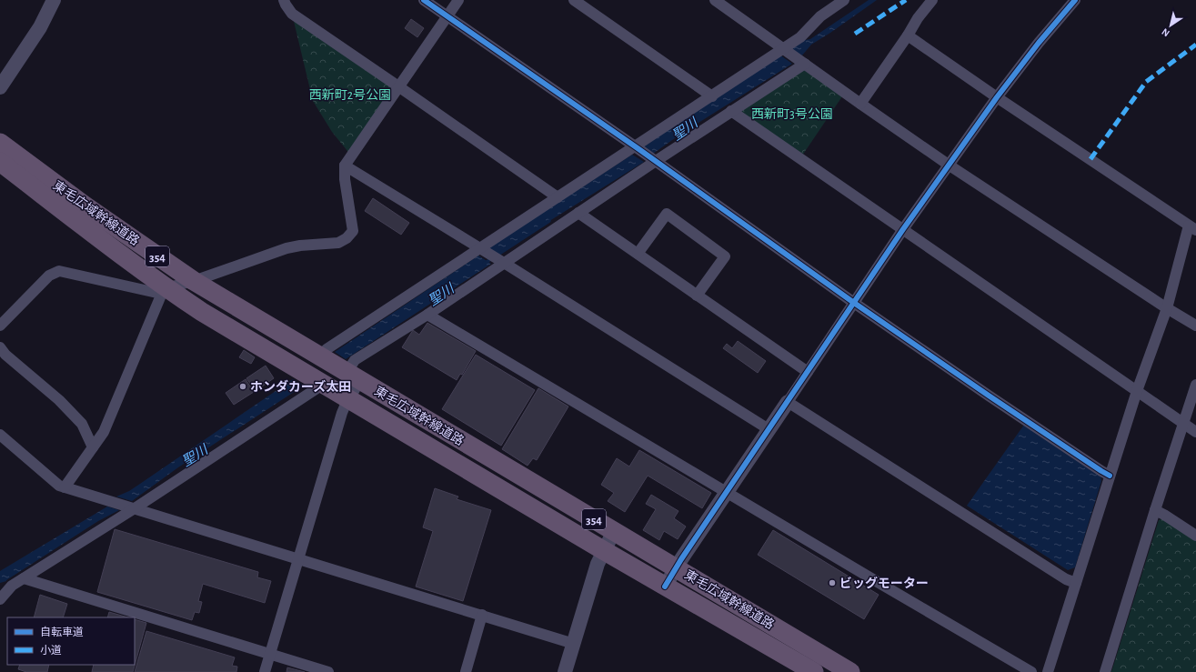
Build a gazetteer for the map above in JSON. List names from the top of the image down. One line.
{"streets":{"highway":["東毛広域幹線道路","354"]},"water":["聖川"],"parks":["西新町2号公園","西新町3号公園"],"places":["ホンダカーズ太田","ビッグモーター"],"legend":["自転車道","小道"],"north":"bottom left"}
